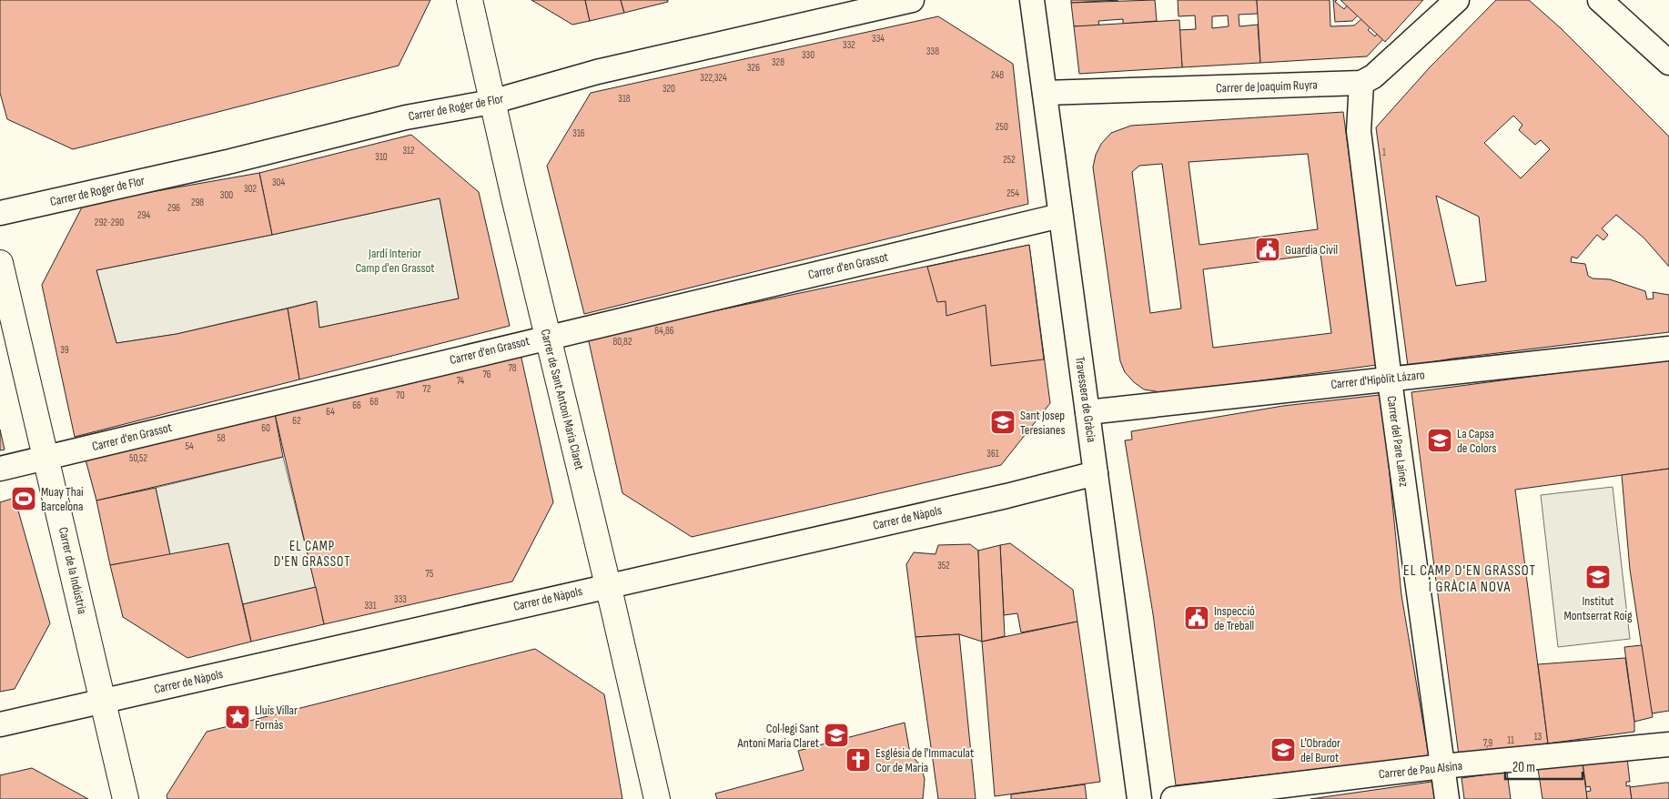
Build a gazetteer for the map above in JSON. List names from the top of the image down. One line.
{"streets":{"main road":["Carrer de Sant Antoni Maria Claret","Carrer de la Indústria"],"street":["Carrer de Joaquim Ruyra","Carrer de Roger de Flor","Carrer d'en Grassot","Carrer d'Hipòlit Lázaro","Travessera de Gràcia","Carrer del Pare Laínez","Carrer de Nàpols","Carrer de Pau Alsina"]},"crossings":[["Carrer de Joaquim Ruyra","Travessera de Gràcia"],["Carrer de Joaquim Ruyra","Carrer del Pare Laínez"],["Carrer de Roger de Flor","Carrer de Sant Antoni Maria Claret"],["Carrer d'en Grassot","Carrer de Sant Antoni Maria Claret"],["Carrer d'en Grassot","Travessera de Gràcia"],["Carrer d'en Grassot","Carrer de la Indústria"],["Carrer d'Hipòlit Lázaro","Travessera de Gràcia"],["Carrer d'Hipòlit Lázaro","Carrer del Pare Laínez"],["Carrer de Sant Antoni Maria Claret","Carrer de Nàpols"],["Travessera de Gràcia","Carrer de Nàpols"],["Carrer del Pare Laínez","Carrer de Pau Alsina"],["Carrer de Nàpols","Carrer de la Indústria"]],"districts":["EL CAMP D'EN GRASSOT","EL CAMP D'EN GRASSOT I GRÀCIA NOVA"],"parks":["Jardí Interior Camp d'en Grassot"],"places":{"public building":["Guardia Civil","Inspecció de Treball"],"school or university":["Sant Josep Teresianes","La Capsa de Colors","Institut Montserrat Roig","Col·legi Sant Antoni Maria Claret","L'Obrador del Burot"],"sports":["Muay Thai Barcelona"],"place":["Lluís Villar Fornàs"],"church":["Església de l'Immaculat Cor de Maria"]},"house_numbers":["334","332","338","330","328","326","248","322,324","320","318","250","316","312","1","310","252","304","302","254","300","298","296","294","292-290","84,86","80,82","39","78","76","74","72","70","68","66","64","62","60","58","54","361","50,52","352","75","333","331","13","11","7,9"],"scale_bar":"20 m"}
